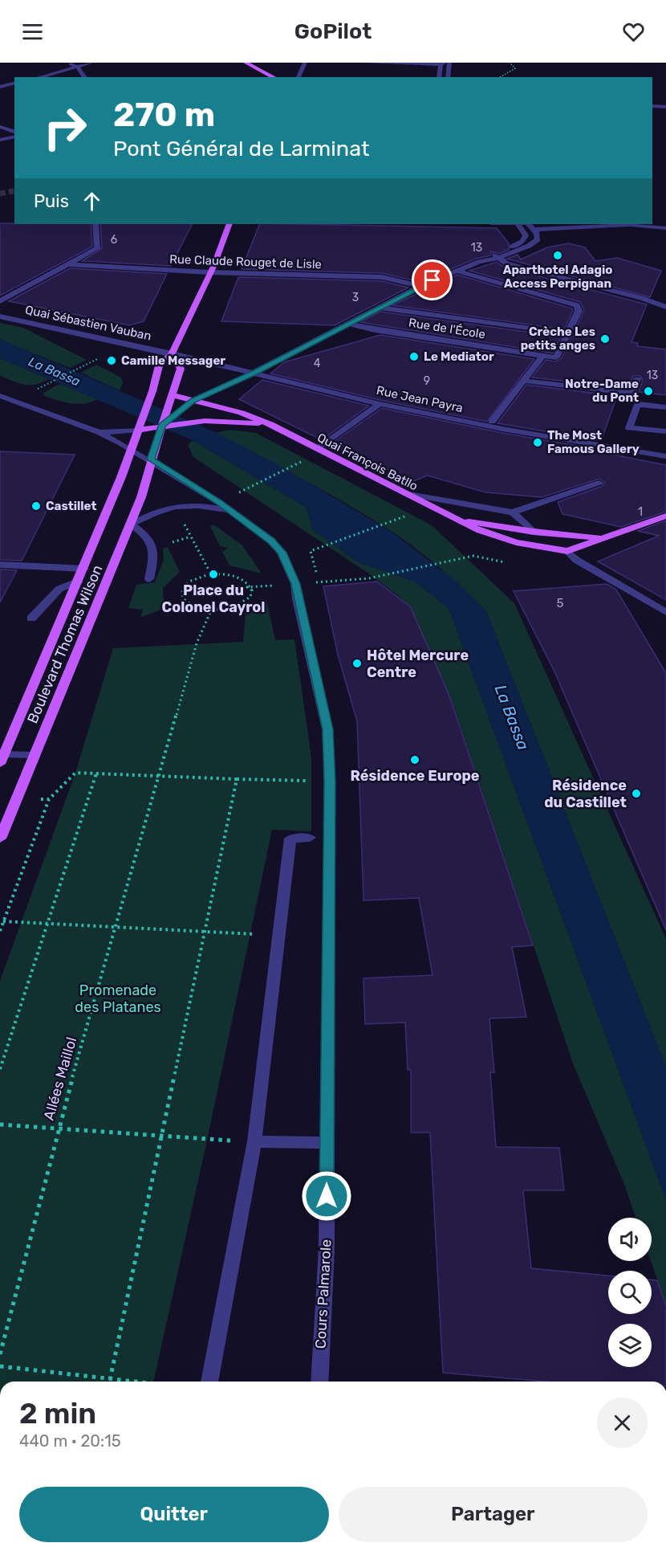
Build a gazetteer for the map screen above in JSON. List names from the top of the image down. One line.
{"streets":{"main road":["Quai François Batllo","Boulevard Thomas Wilson"],"street":["Rue Claude Rouget de Lisle","Quai Sébastien Vauban","Rue de l'École","Rue Jean Payra","Cours Palmarole"],"path":["Allées Maillol"]},"crossings":[["Quai Sébastien Vauban","Rue Jean Payra"],["Quai François Batllo","Boulevard Thomas Wilson"],["Boulevard Thomas Wilson","Cours Palmarole"]],"water":["La Bassa"],"parks":["Promenade des Platanes"],"places":["Aparthotel Adagio Access Perpignan","Crèche Les petits anges","Le Mediator","Camille Messager","Notre-Dame du Pont","The Most Famous Gallery","Castillet","Place du Colonel Cayrol","Hôtel Mercure Centre","Résidence Europe","Résidence du Castillet"],"house_numbers":["6","13","3","4","13","9","1","5"],"page":{"header":"GoPilot","turn":["270 m","Pont Général de Larminat"],"then":"Puis","heading":["2 min","440 m · 20:15"],"buttons":["Quitter","Partager"]}}
